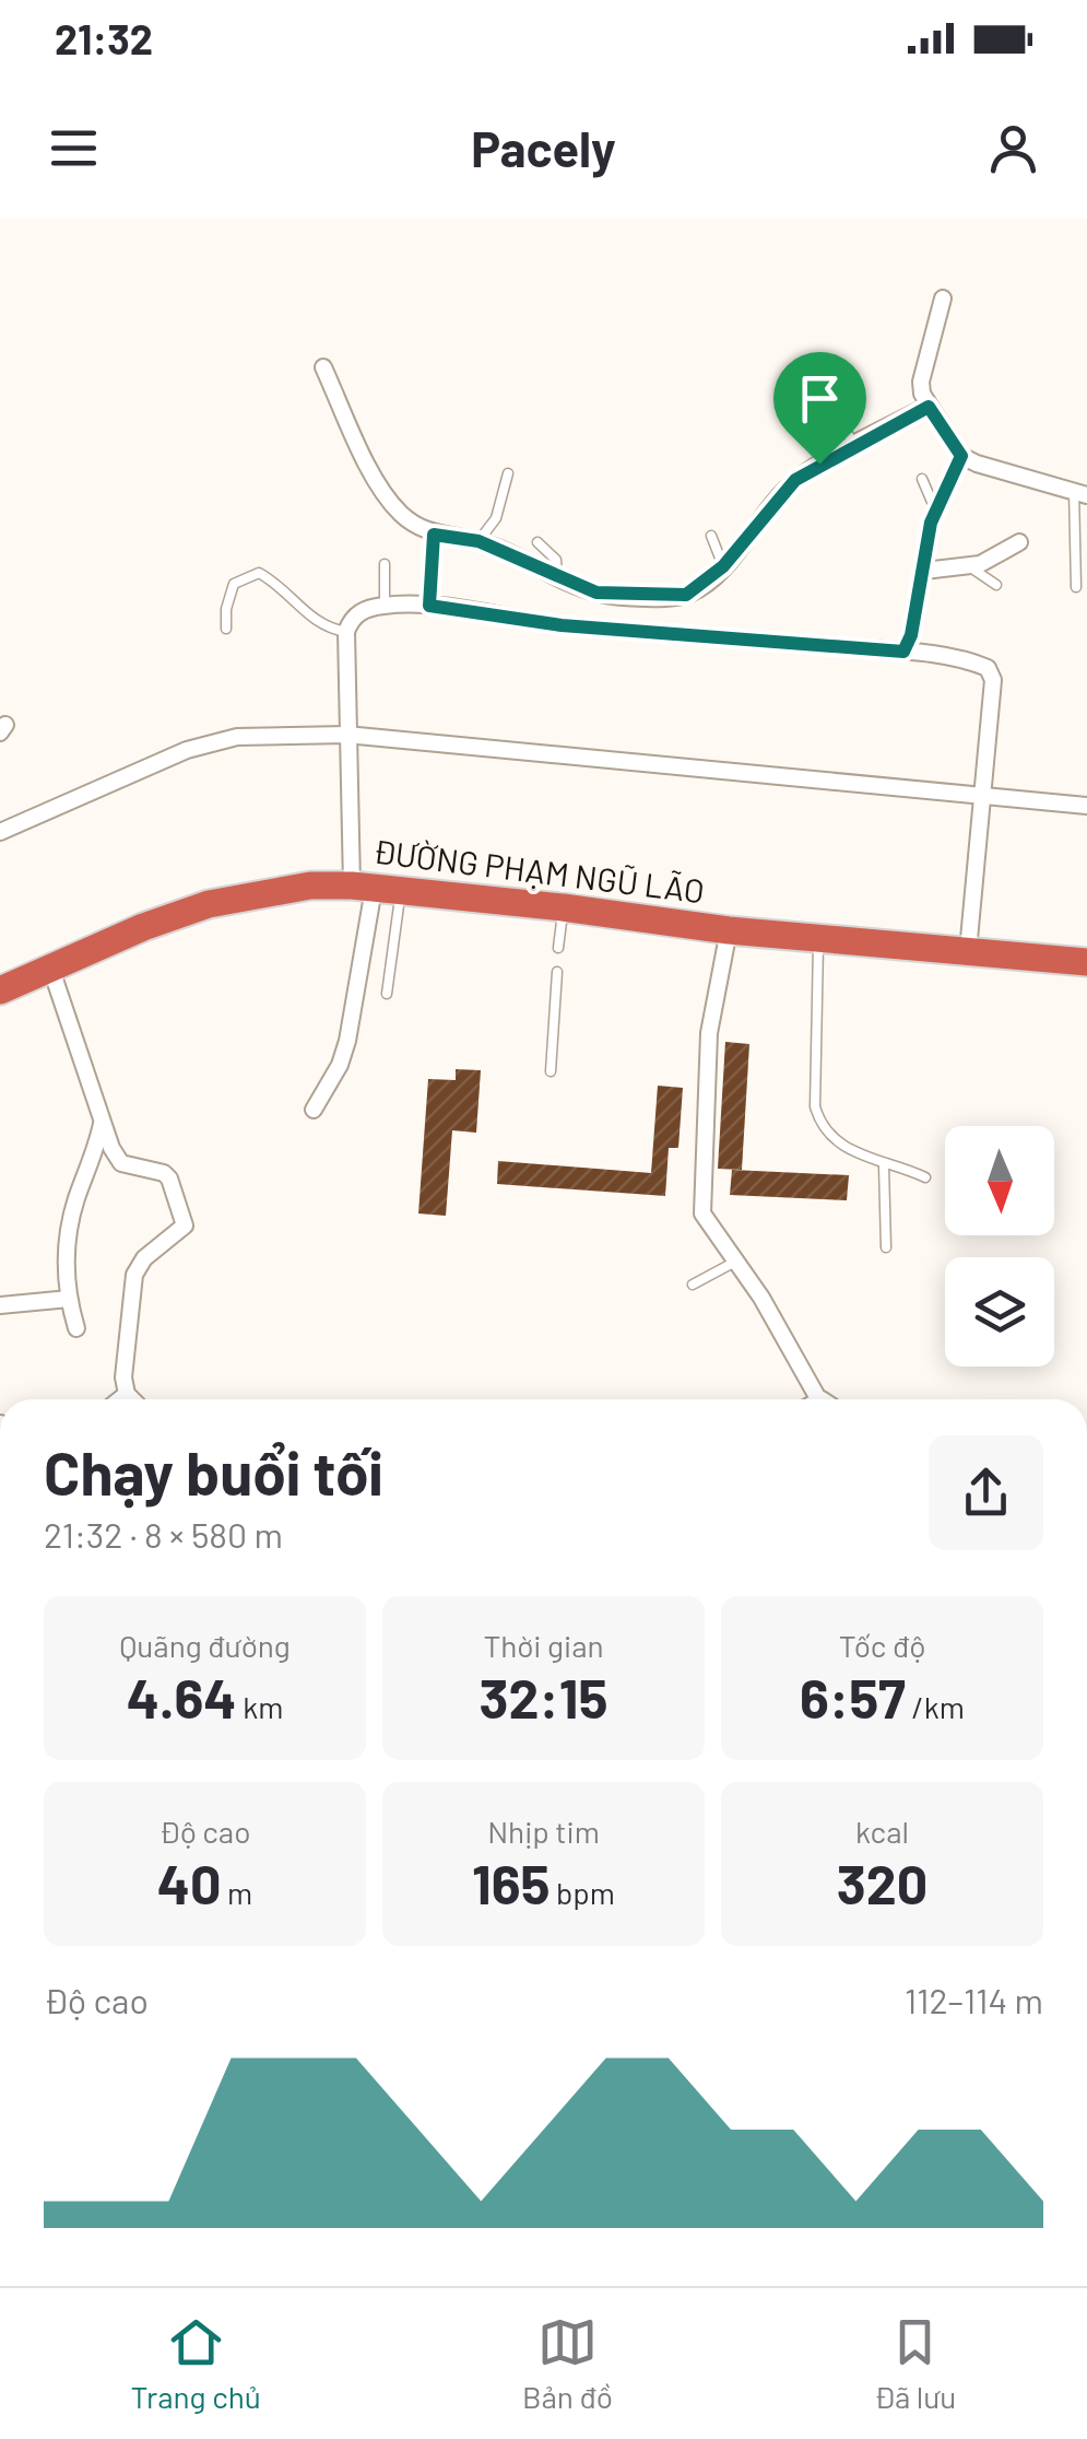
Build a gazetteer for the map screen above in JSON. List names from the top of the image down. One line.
{"streets":{"highway":["ĐƯỜNG PHẠM NGŨ LÃO"]},"north":"bottom","page":{"status":"21:32","header":"Pacely","heading":["Chạy buổi tối","21:32 · 8 × 580 m"],"stats":[["Quãng đường","4.64 km"],["Thời gian","32:15"],["Tốc độ","6:57 /km"],["Độ cao","40 m"],["Nhịp tim","165 bpm"],["kcal","320"]],"chart":["Độ cao","112–114 m"],"tabs":["Trang chủ","Bản đồ","Đã lưu"]}}
